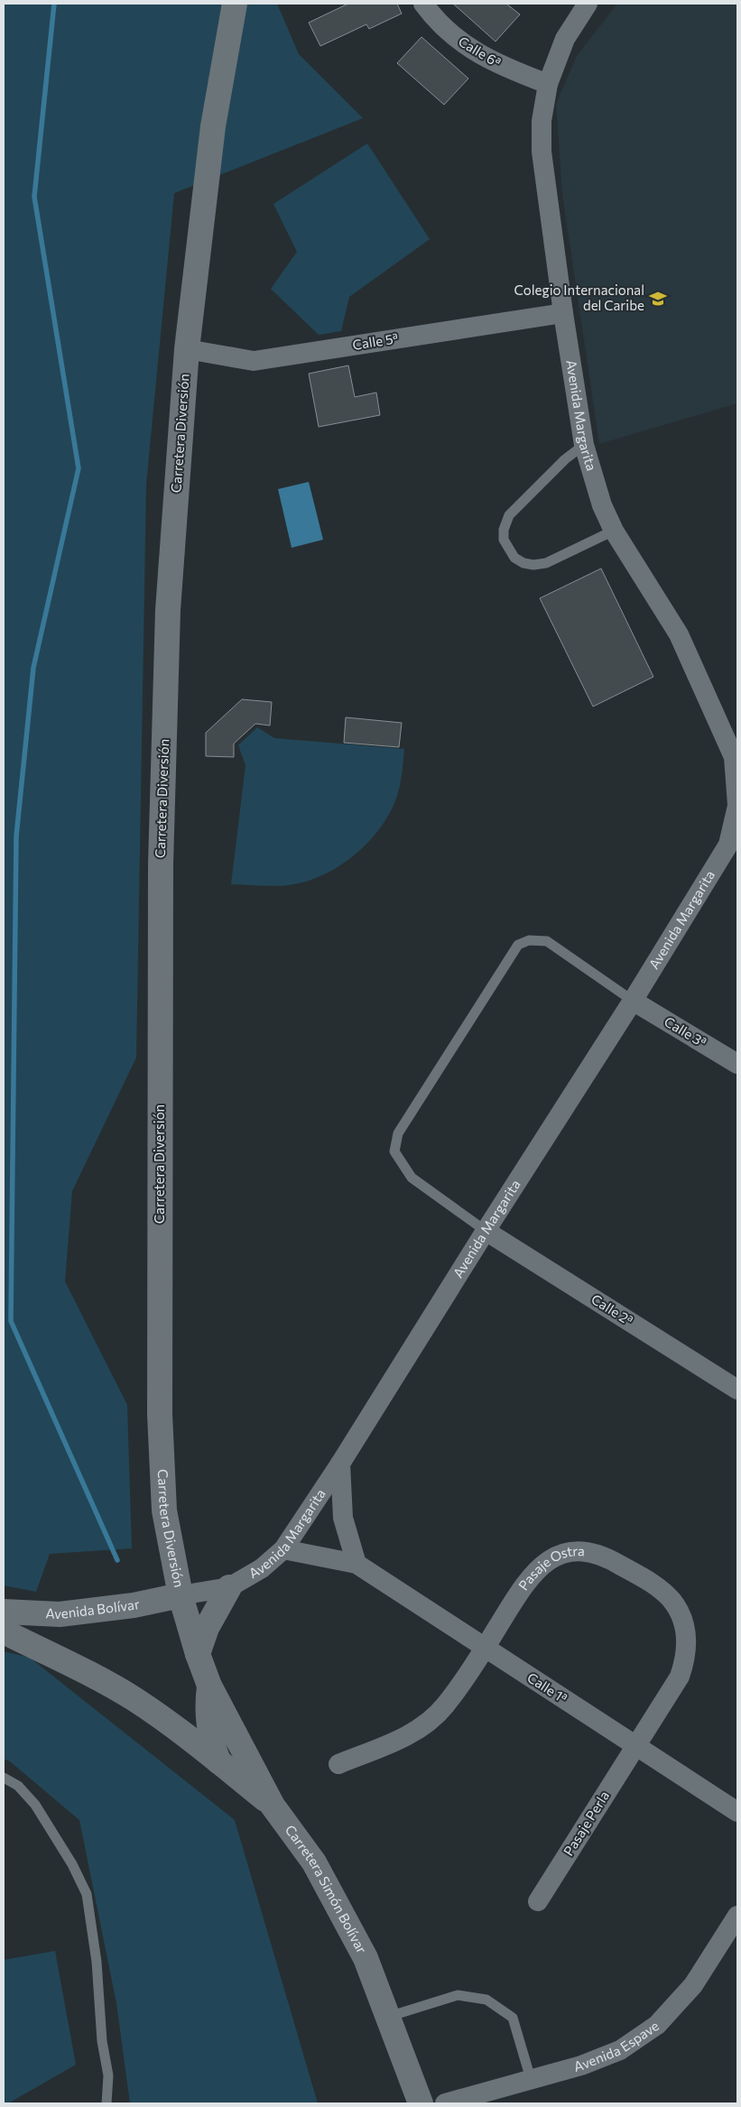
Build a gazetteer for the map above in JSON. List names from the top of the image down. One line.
{"streets":{"main road":["Carretera Diversión","Avenida Bolívar","Carretera Simón Bolívar"],"street":["Calle 6ª","Calle 5ª","Avenida Margarita","Calle 3ª","Calle 2ª","Pasaje Ostra","Calle 1ª","Pasaje Perla","Avenida Espave"]},"crossings":[["Calle 6ª","Avenida Margarita"],["Calle 5ª","Avenida Margarita"],["Calle 5ª","Carretera Diversión"],["Avenida Margarita","Carretera Diversión"],["Avenida Margarita","Calle 3ª"],["Avenida Margarita","Calle 2ª"],["Avenida Margarita","Avenida Bolívar"],["Avenida Margarita","Carretera Simón Bolívar"],["Carretera Diversión","Avenida Bolívar"],["Carretera Diversión","Carretera Simón Bolívar"],["Pasaje Ostra","Calle 1ª"],["Pasaje Ostra","Pasaje Perla"],["Avenida Bolívar","Carretera Simón Bolívar"],["Calle 1ª","Pasaje Perla"]],"places":{"school or university":["Colegio Internacional del Caribe"]}}
